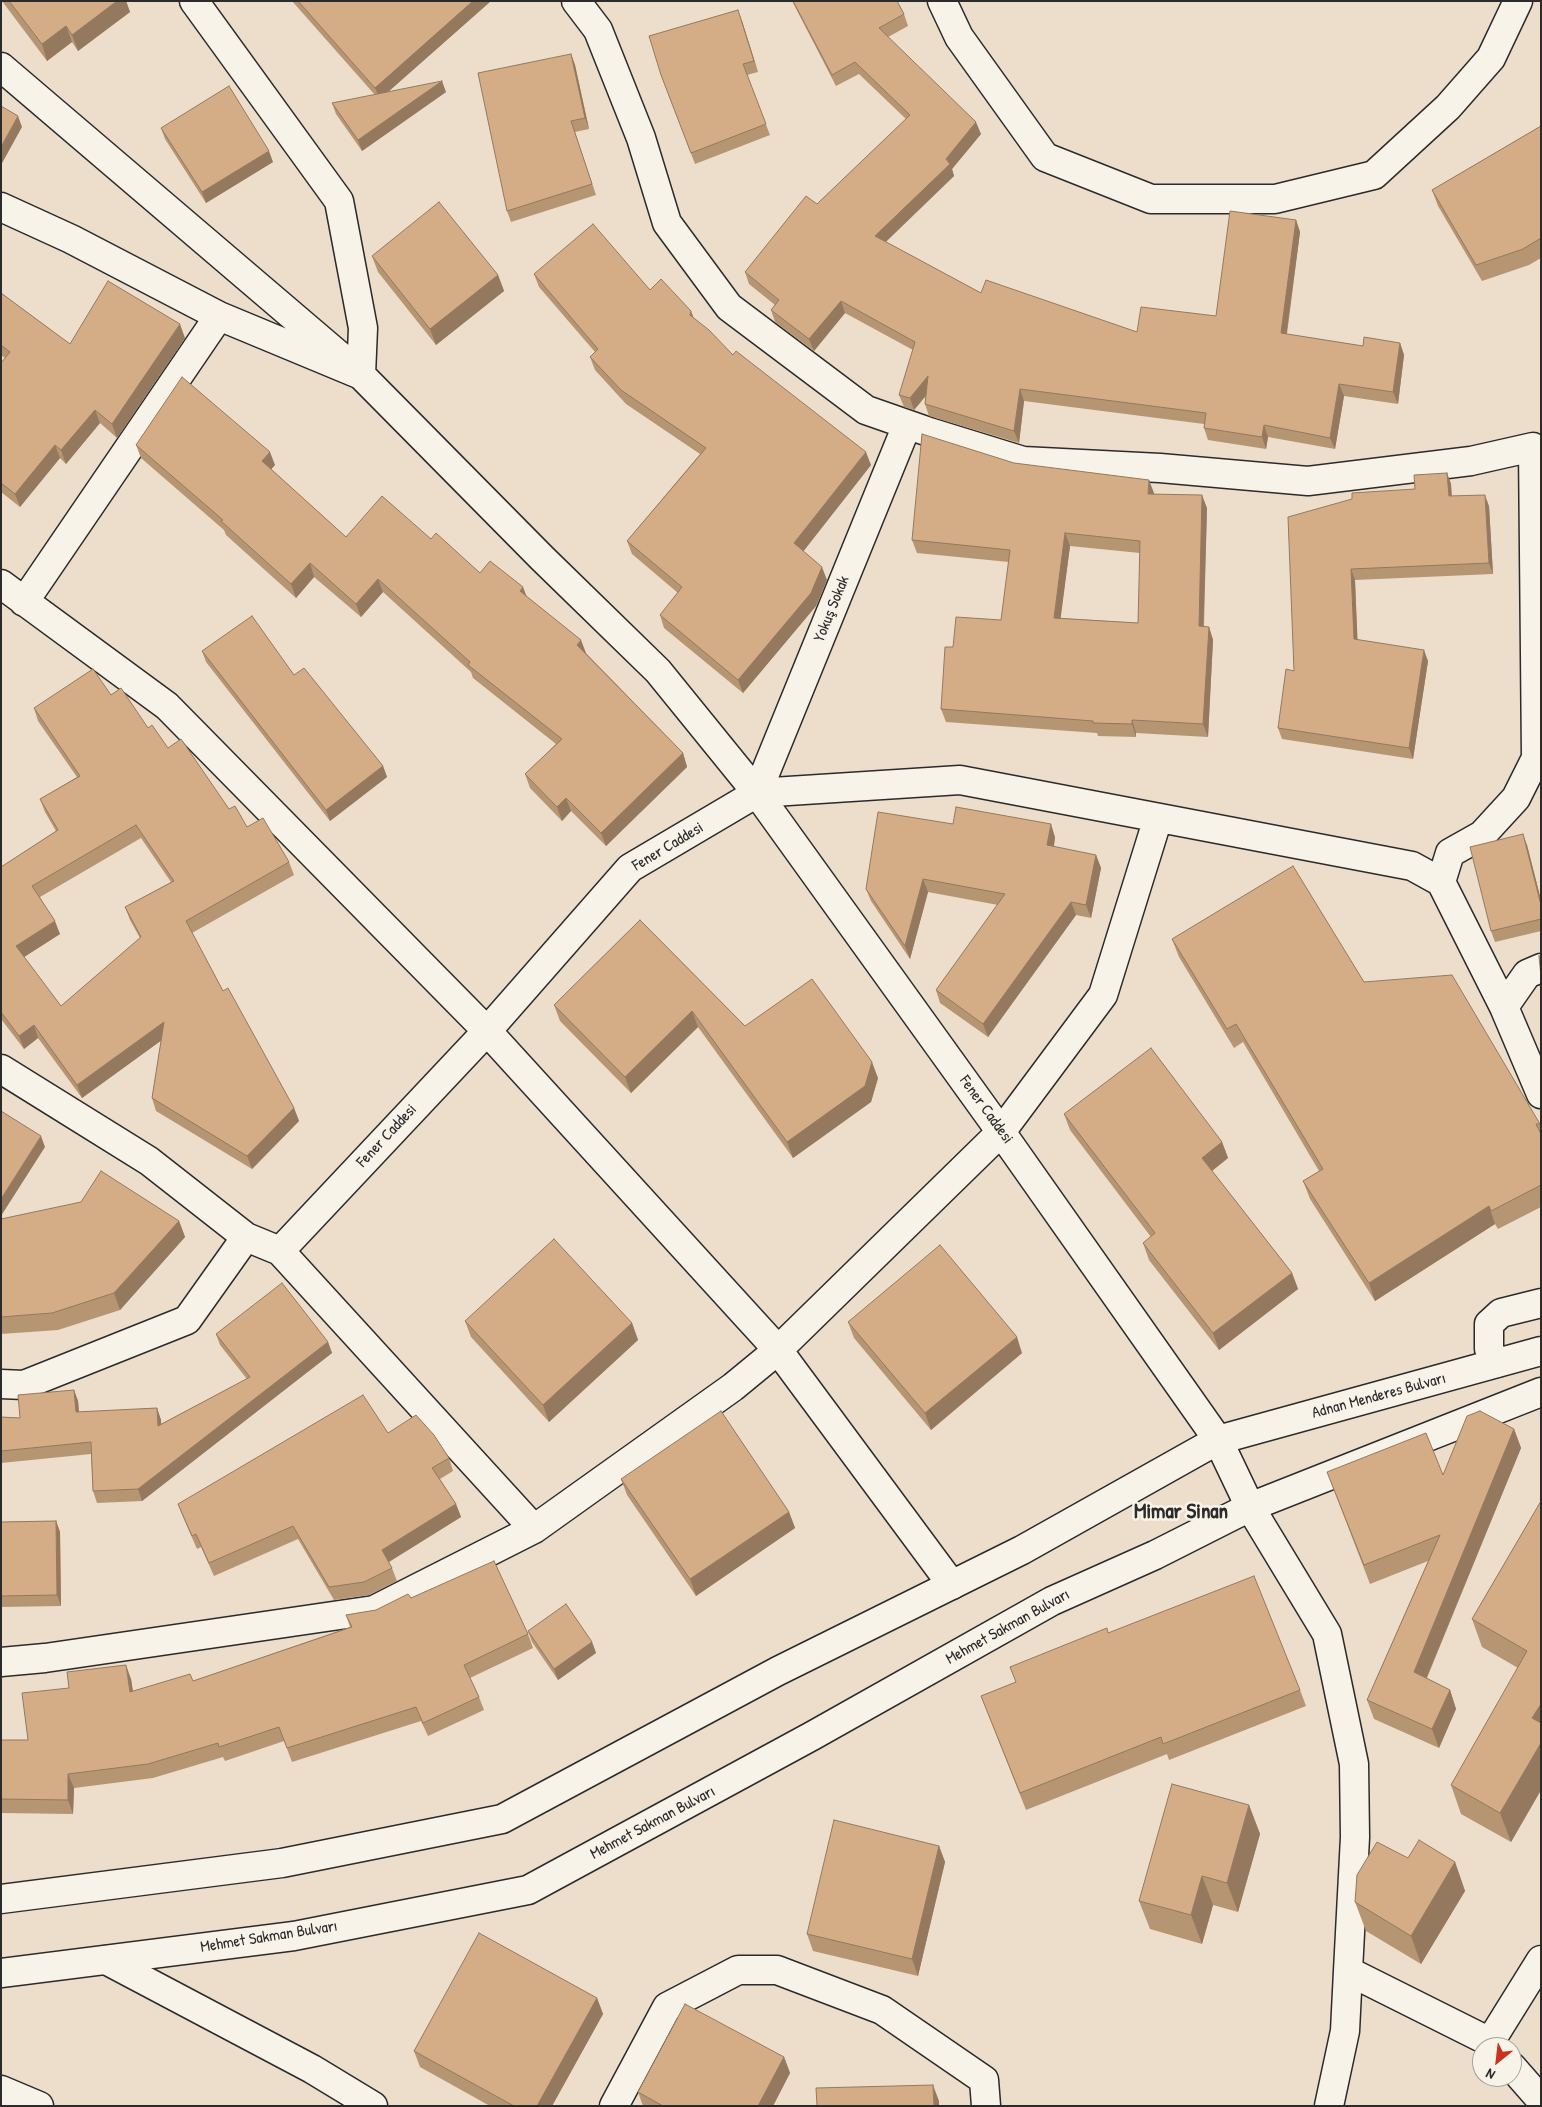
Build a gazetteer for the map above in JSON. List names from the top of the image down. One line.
{"streets":{"street":["Yokuş Sokak","Fener Caddesi","Adnan Menderes Bulvarı","Mehmet Sakman Bulvarı"]},"crossings":[["Yokuş Sokak","Fener Caddesi"],["Fener Caddesi","Adnan Menderes Bulvarı"],["Fener Caddesi","Mehmet Sakman Bulvarı"]],"districts":["Mimar Sinan"],"north":"bottom left"}
